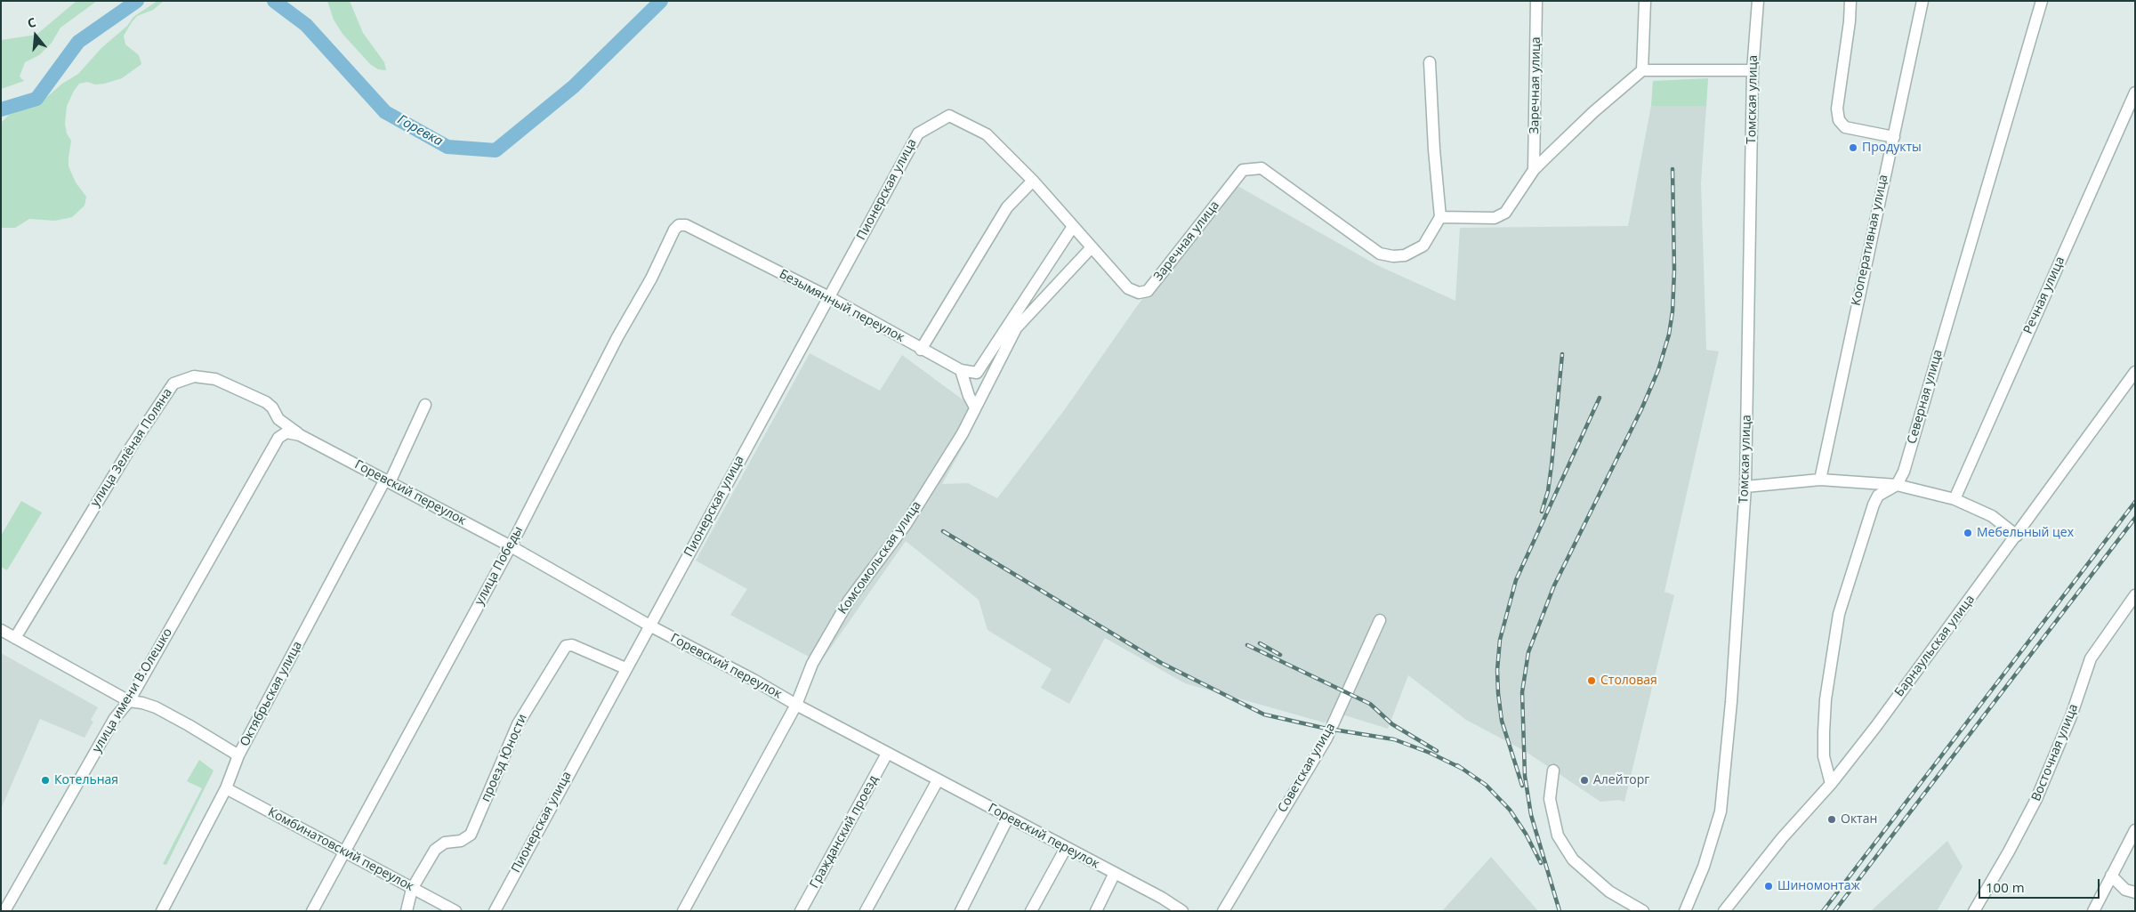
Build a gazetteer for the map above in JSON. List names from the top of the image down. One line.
{"streets":{"street":["Заречная улица","Томская улица","Пионерская улица","Кооперативная улица","Речная улица","Безымянный переулок","Северная улица","улица Зелёная Поляна","Горевский переулок","Комсомольская улица","улица Победы","Барнаульская улица","улица имени В.Олешко","Октябрьская улица","Восточная улица","проезд Юности","Советская улица","Гражданский проезд","Комбинатовский переулок"]},"crossings":[["Заречная улица","Пионерская улица"],["Заречная улица","Комсомольская улица"],["Пионерская улица","Безымянный переулок"],["Пионерская улица","Горевский переулок"],["Пионерская улица","проезд Юности"],["Безымянный переулок","улица Победы"],["улица Зелёная Поляна","Горевский переулок"],["улица Зелёная Поляна","улица имени В.Олешко"],["Горевский переулок","Комсомольская улица"],["Горевский переулок","улица Победы"],["Горевский переулок","улица имени В.Олешко"],["Горевский переулок","Октябрьская улица"],["Горевский переулок","Гражданский проезд"],["улица Победы","Комбинатовский переулок"],["Октябрьская улица","Комбинатовский переулок"],["проезд Юности","Комбинатовский переулок"]],"water":["Горевка"],"places":["Продукты","Мебельный цех","Столовая","Котельная","Алейторг","Октан","Шиномонтаж"],"scale_bar":"100 m","north":"top"}
